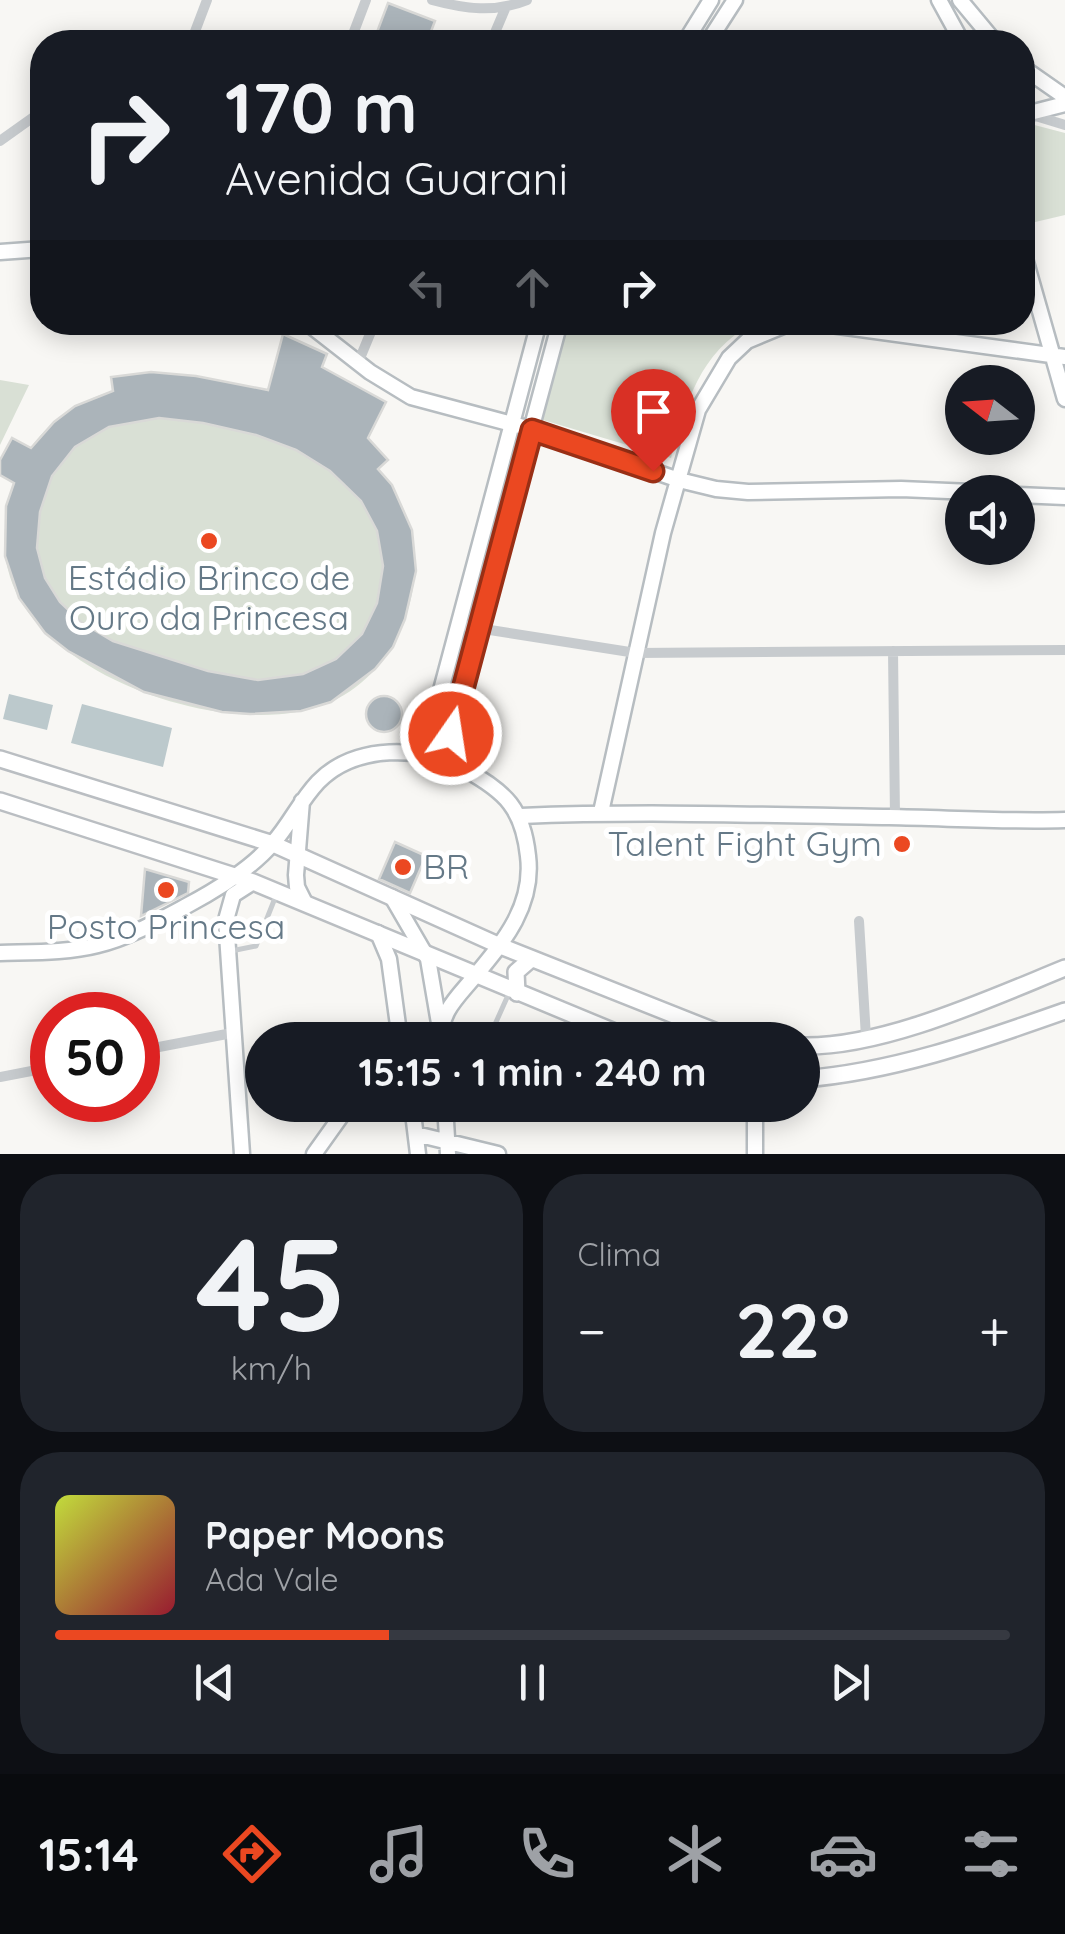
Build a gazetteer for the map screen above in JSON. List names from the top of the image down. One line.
{"places":["Estádio Brinco de Ouro da Princesa","Talent Fight Gym","BR","Posto Princesa"],"north":"left","page":{"turn":["170 m","Avenida Guarani"],"limit":"50","trip":"15:15 · 1 min · 240 m","tile":[["45","km/h"],"Clima"],"heat":["−","22°","+"],"song":["Paper Moons","Ada Vale"],"tabs":"15:14"}}
